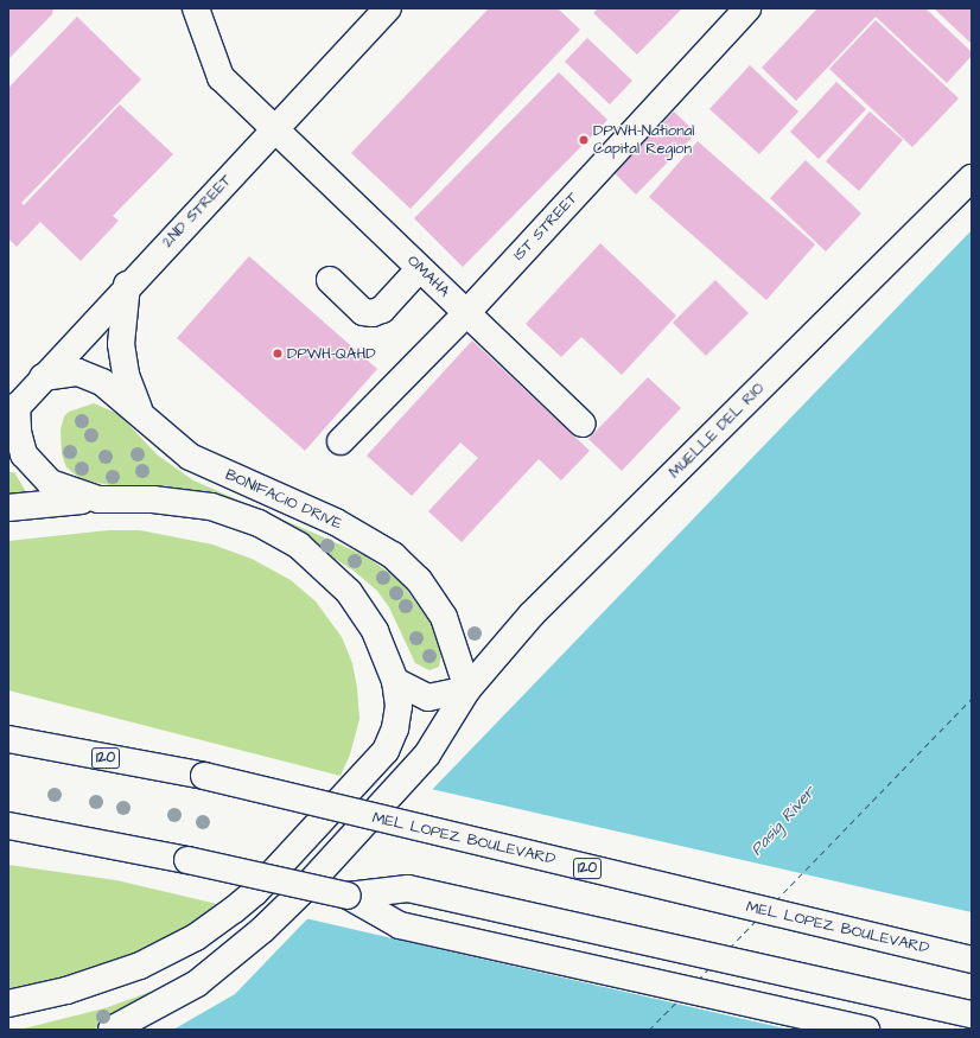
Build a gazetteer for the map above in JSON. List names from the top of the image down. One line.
{"streets":{"main road":["2ND STREET","1ST STREET","OMAHA","MUELLE DEL RIO","BONIFACIO DRIVE","120","MEL LOPEZ BOULEVARD"]},"crossings":[["2ND STREET","OMAHA"],["2ND STREET","BONIFACIO DRIVE"],["1ST STREET","OMAHA"],["MUELLE DEL RIO","BONIFACIO DRIVE"]],"water":["Pasig River"],"places":["DPWH-National Capital Region","DPWH-QAHD"]}
